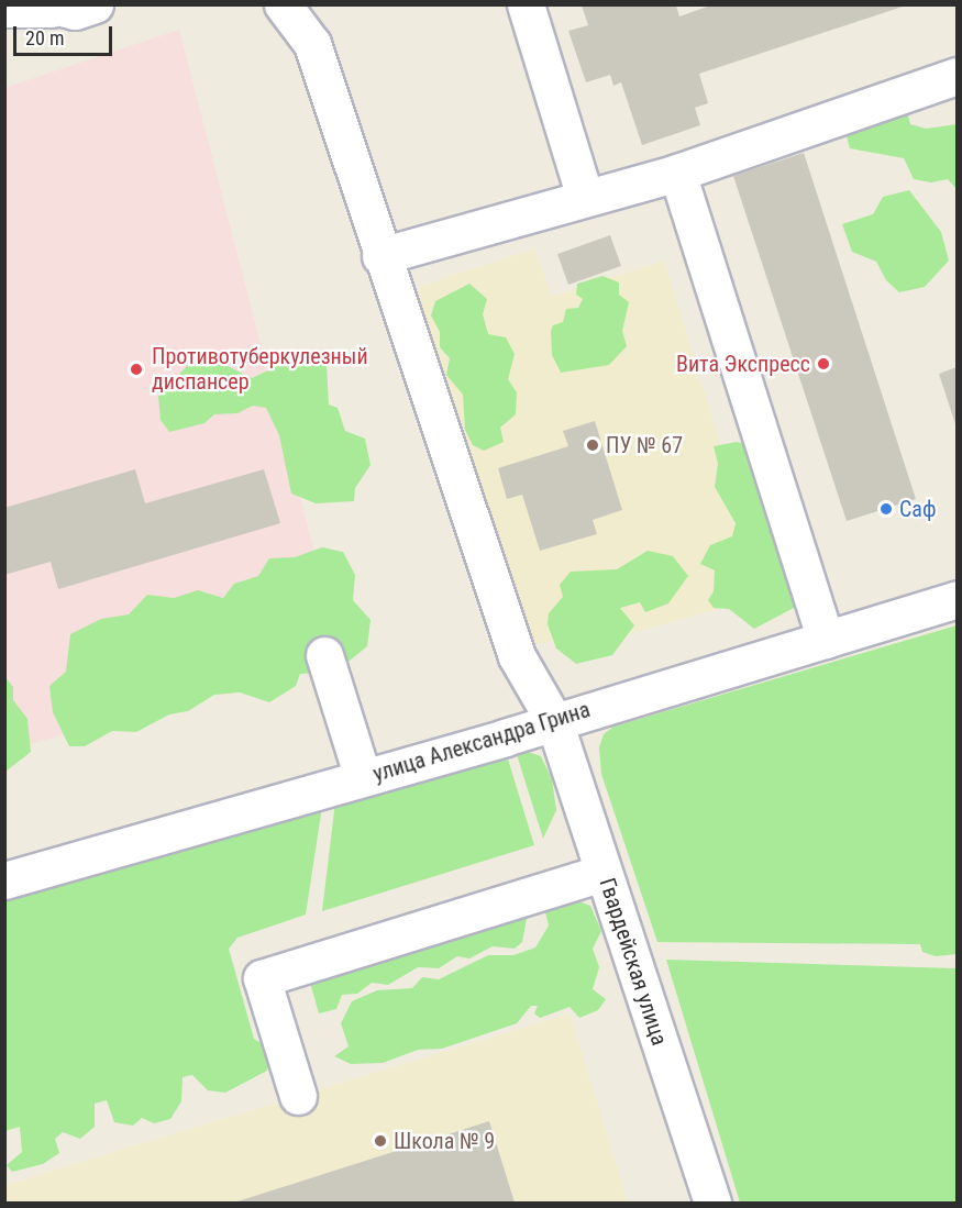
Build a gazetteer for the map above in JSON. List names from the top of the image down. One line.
{"streets":{"street":["улица Александра Грина","Гвардейская улица"]},"crossings":[["улица Александра Грина","Гвардейская улица"]],"places":["Вита Экспресс","Противотуберкулезный диспансер","ПУ № 67","Саф","Школа № 9"],"scale_bar":"20 m"}
